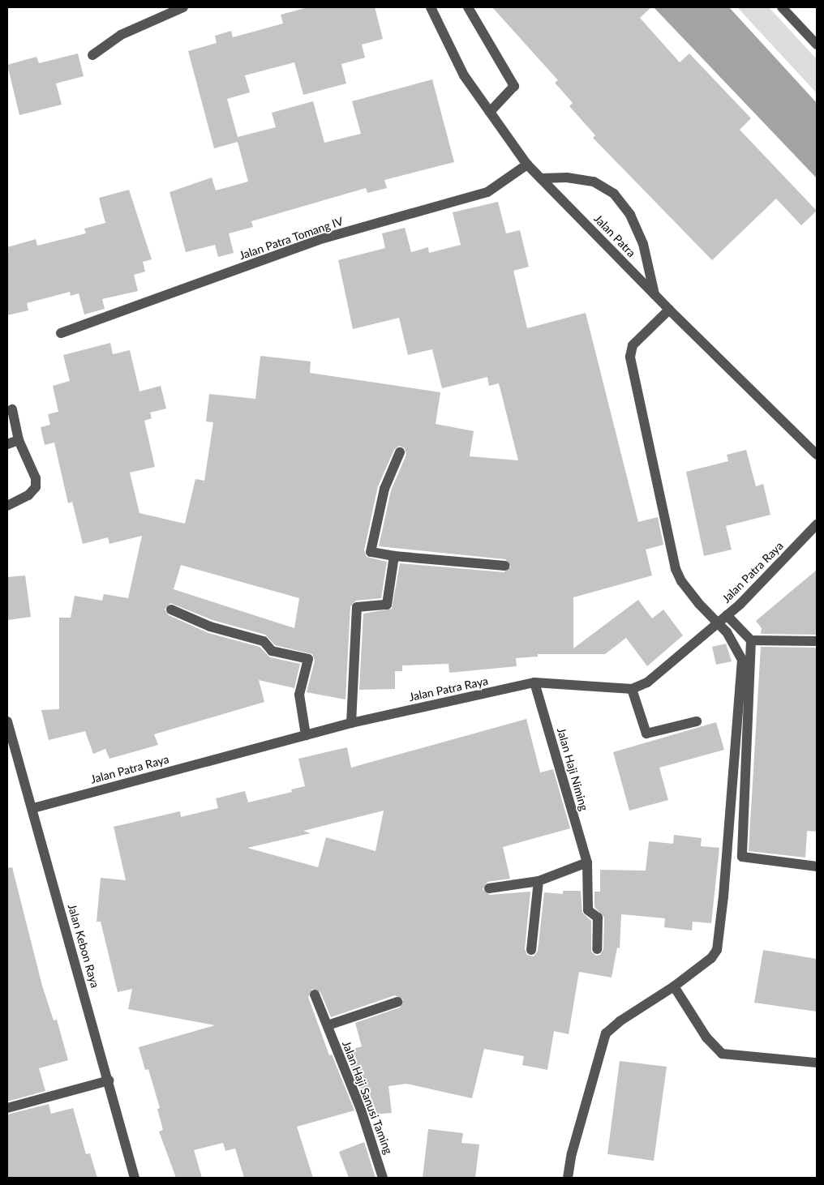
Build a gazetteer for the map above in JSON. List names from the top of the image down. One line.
{"streets":{"street":["Jalan Patra","Jalan Patra Tomang IV","Jalan Patra Raya","Jalan Haji Niming","Jalan Kebon Raya","Jalan Haji Sanusi Taming"]},"crossings":[["Jalan Patra","Jalan Patra Tomang IV"],["Jalan Patra Raya","Jalan Haji Niming"],["Jalan Patra Raya","Jalan Kebon Raya"]]}
